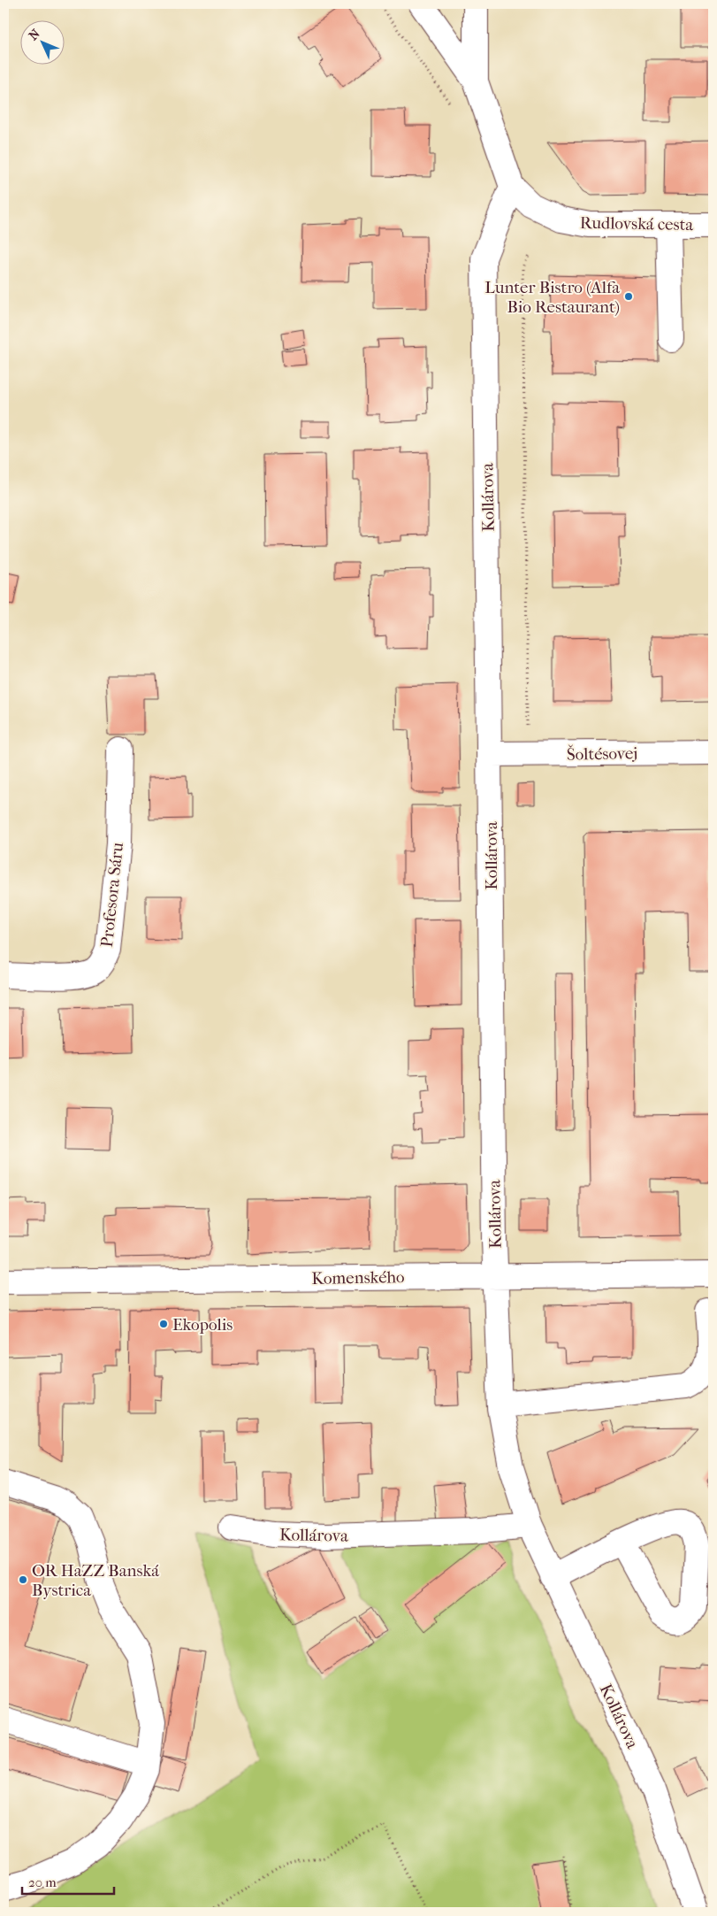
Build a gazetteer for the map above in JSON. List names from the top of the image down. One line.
{"streets":{"street":["Rudlovská cesta","Kollárova","Šoltésovej","Profesora Sáru","Komenského"]},"crossings":[["Rudlovská cesta","Kollárova"],["Kollárova","Šoltésovej"],["Kollárova","Komenského"]],"places":["Lunter Bistro (Alfa Bio Restaurant)","Ekopolis","OR HaZZ Banská Bystrica"],"scale_bar":"20 m","north":"top left"}
